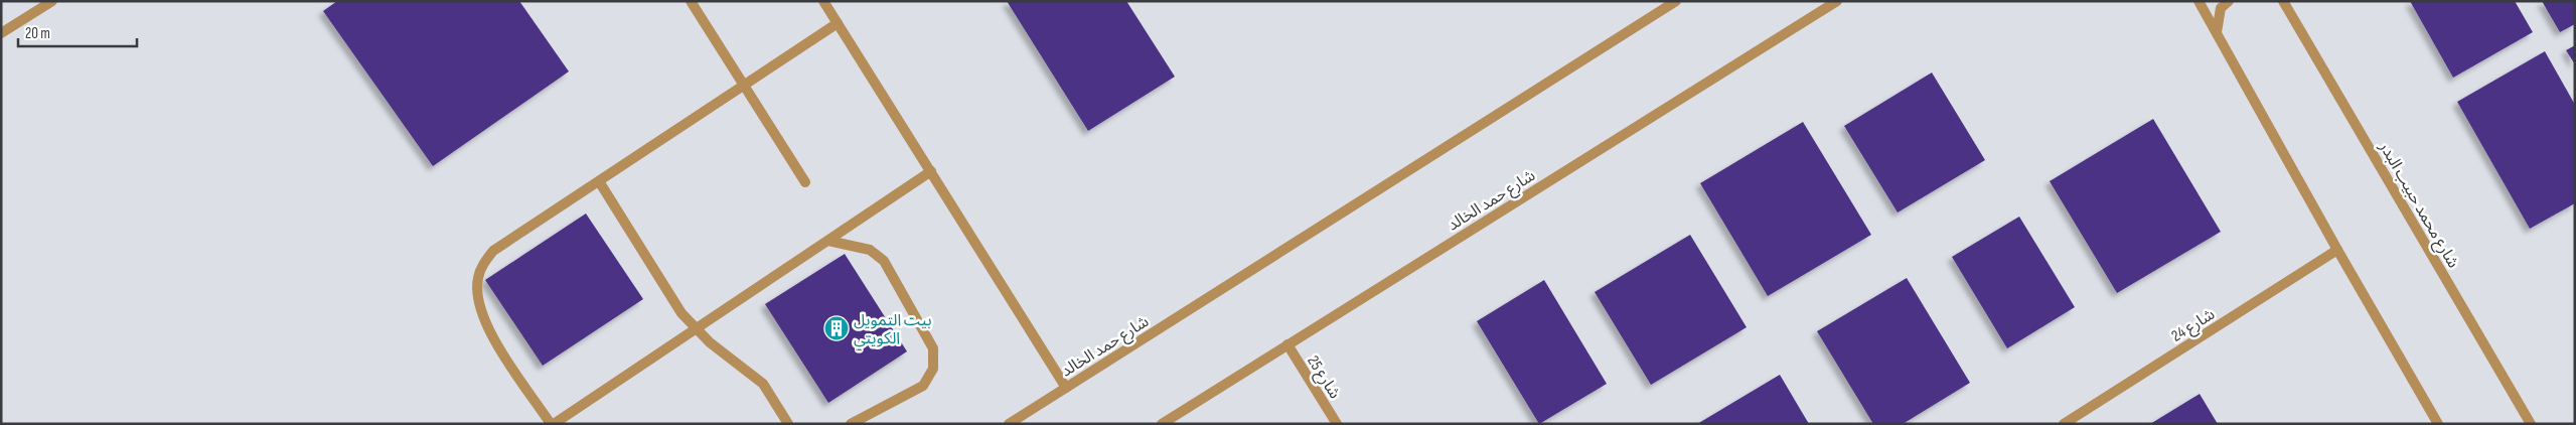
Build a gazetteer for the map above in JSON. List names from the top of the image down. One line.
{"streets":{"street":["شارع حمد الخالد","شارع محمد حبيب البدر","شارع 24","شارع 25"]},"crossings":[["شارع حمد الخالد","شارع 25"]],"places":{"building":["بيت التمويل الكويتي"]},"scale_bar":"20 m"}
